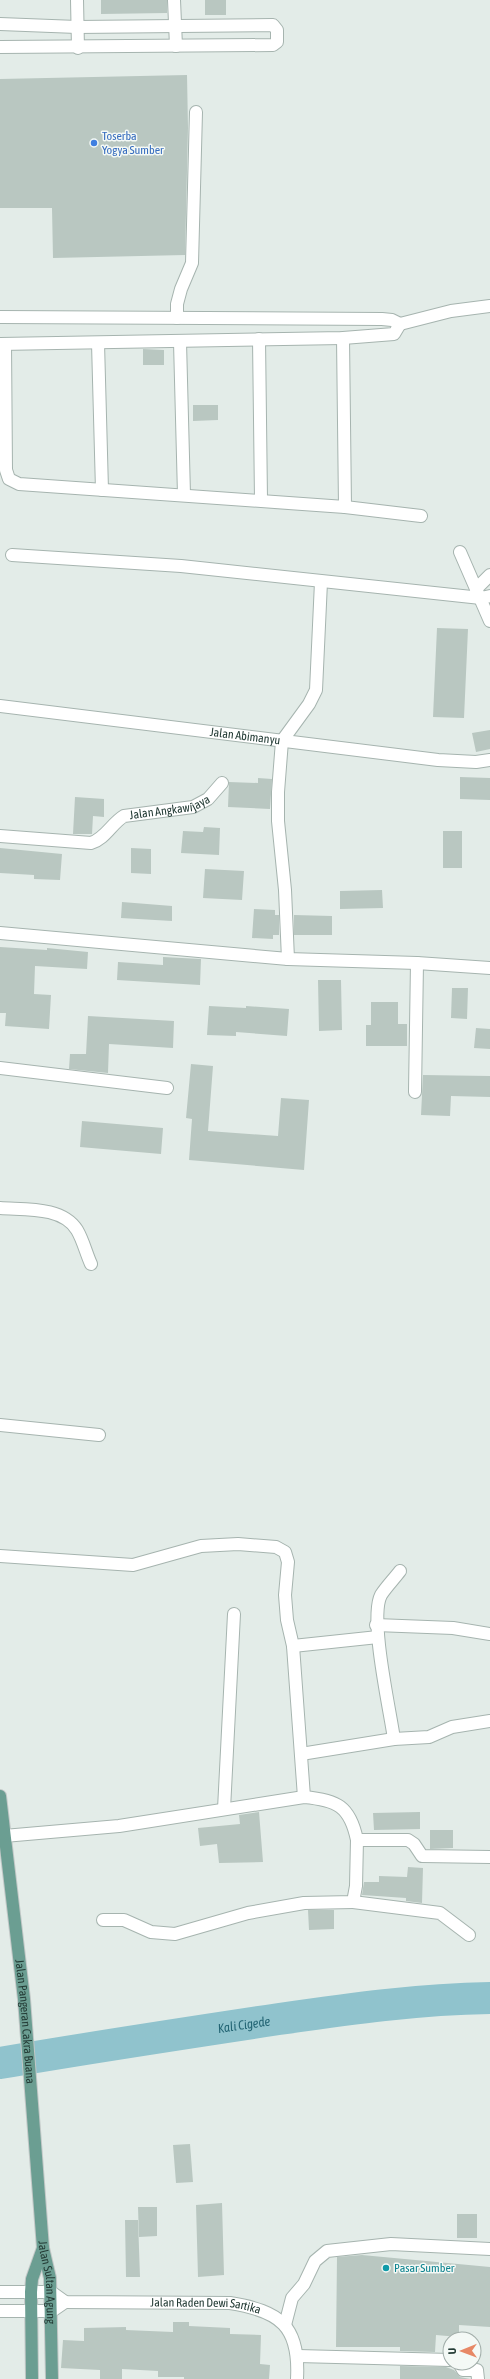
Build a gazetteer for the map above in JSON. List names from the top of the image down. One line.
{"streets":{"main road":["Jalan Pangeran Cakra Buana","Jalan Sultan Agung"],"street":["Jalan Abimanyu","Jalan Angkawijaya","Jalan Raden Dewi Sartika"]},"crossings":[["Jalan Pangeran Cakra Buana","Jalan Sultan Agung"]],"water":["Kali Cigede"],"places":["Toserba Yogya Sumber","Pasar Sumber"],"north":"left"}
